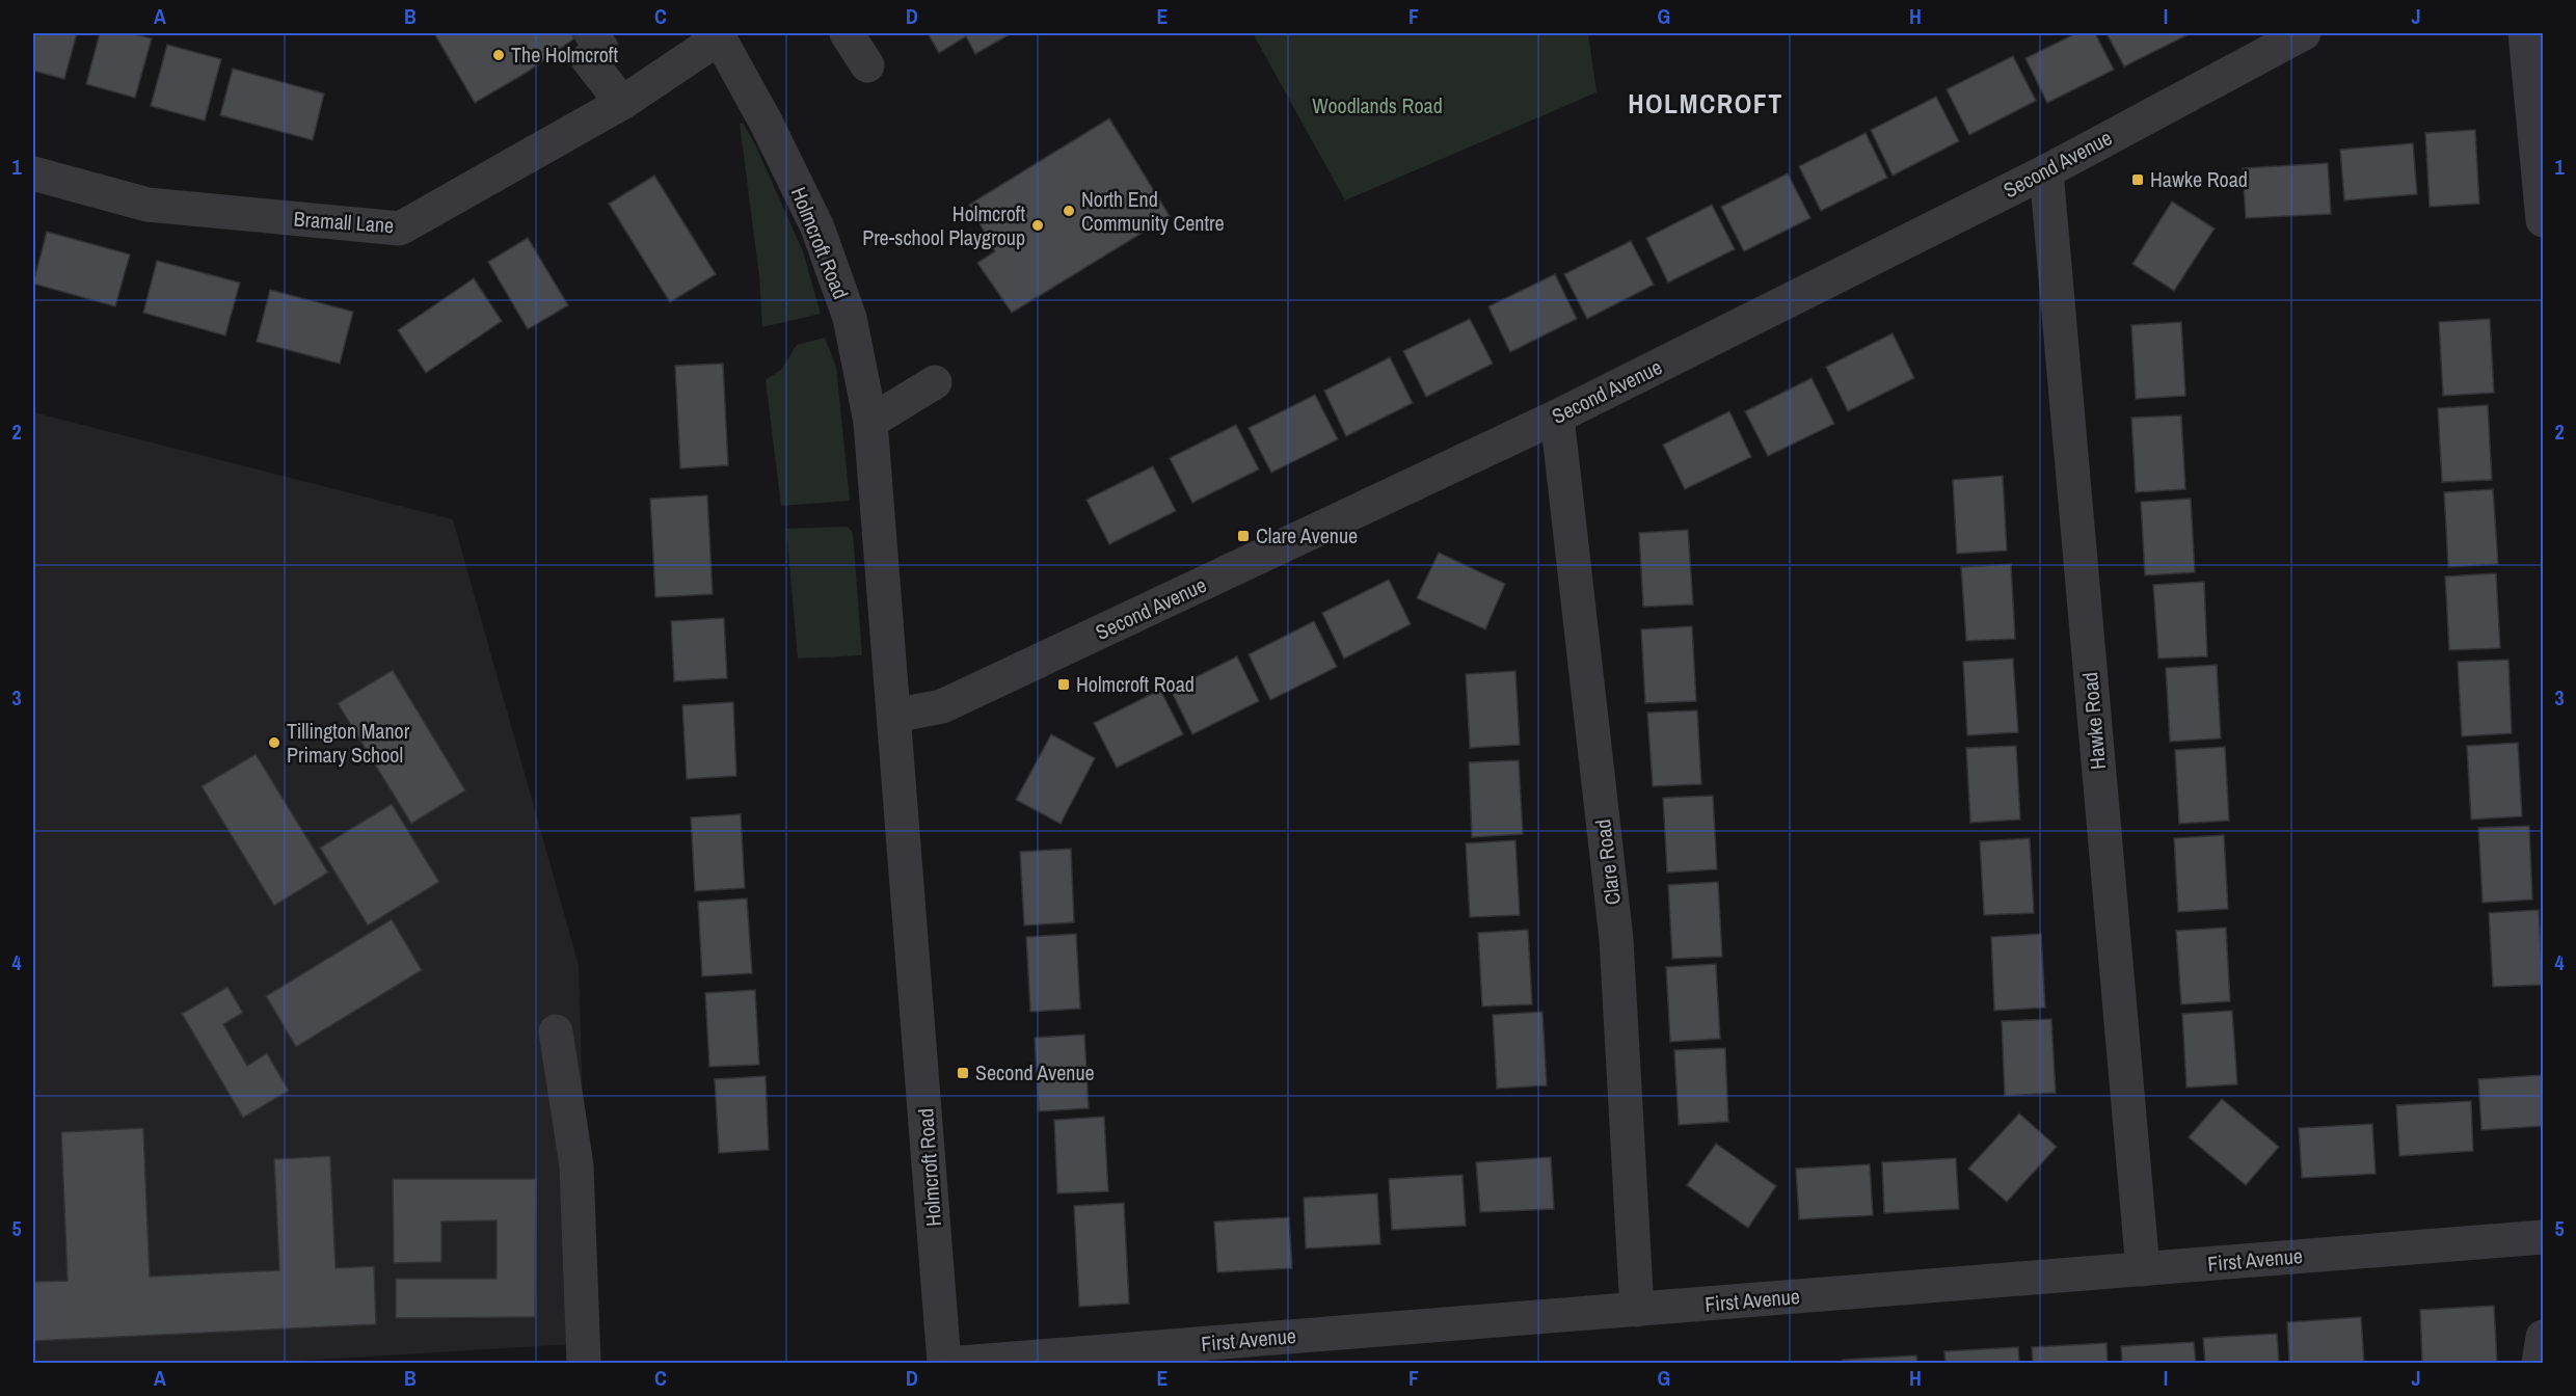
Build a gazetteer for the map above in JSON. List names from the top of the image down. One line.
{"streets":{"street":["Second Avenue","Bramall Lane","Holmcroft Road","Hawke Road","Clare Road","First Avenue"]},"crossings":[["Second Avenue","Holmcroft Road"],["Second Avenue","Hawke Road"],["Second Avenue","Clare Road"],["Bramall Lane","Holmcroft Road"],["Hawke Road","First Avenue"],["Clare Road","First Avenue"]],"districts":["HOLMCROFT"],"parks":["Woodlands Road"],"places":{"other":["The Holmcroft","North End Community Centre","Holmcroft Pre-school Playgroup","Tillington Manor Primary School"],"transit":["Hawke Road","Clare Avenue","Holmcroft Road","Second Avenue"]},"grid":{"columns":["A","B","C","D","E","F","G","H","I","J"],"rows":["1","2","3","4","5"]}}
